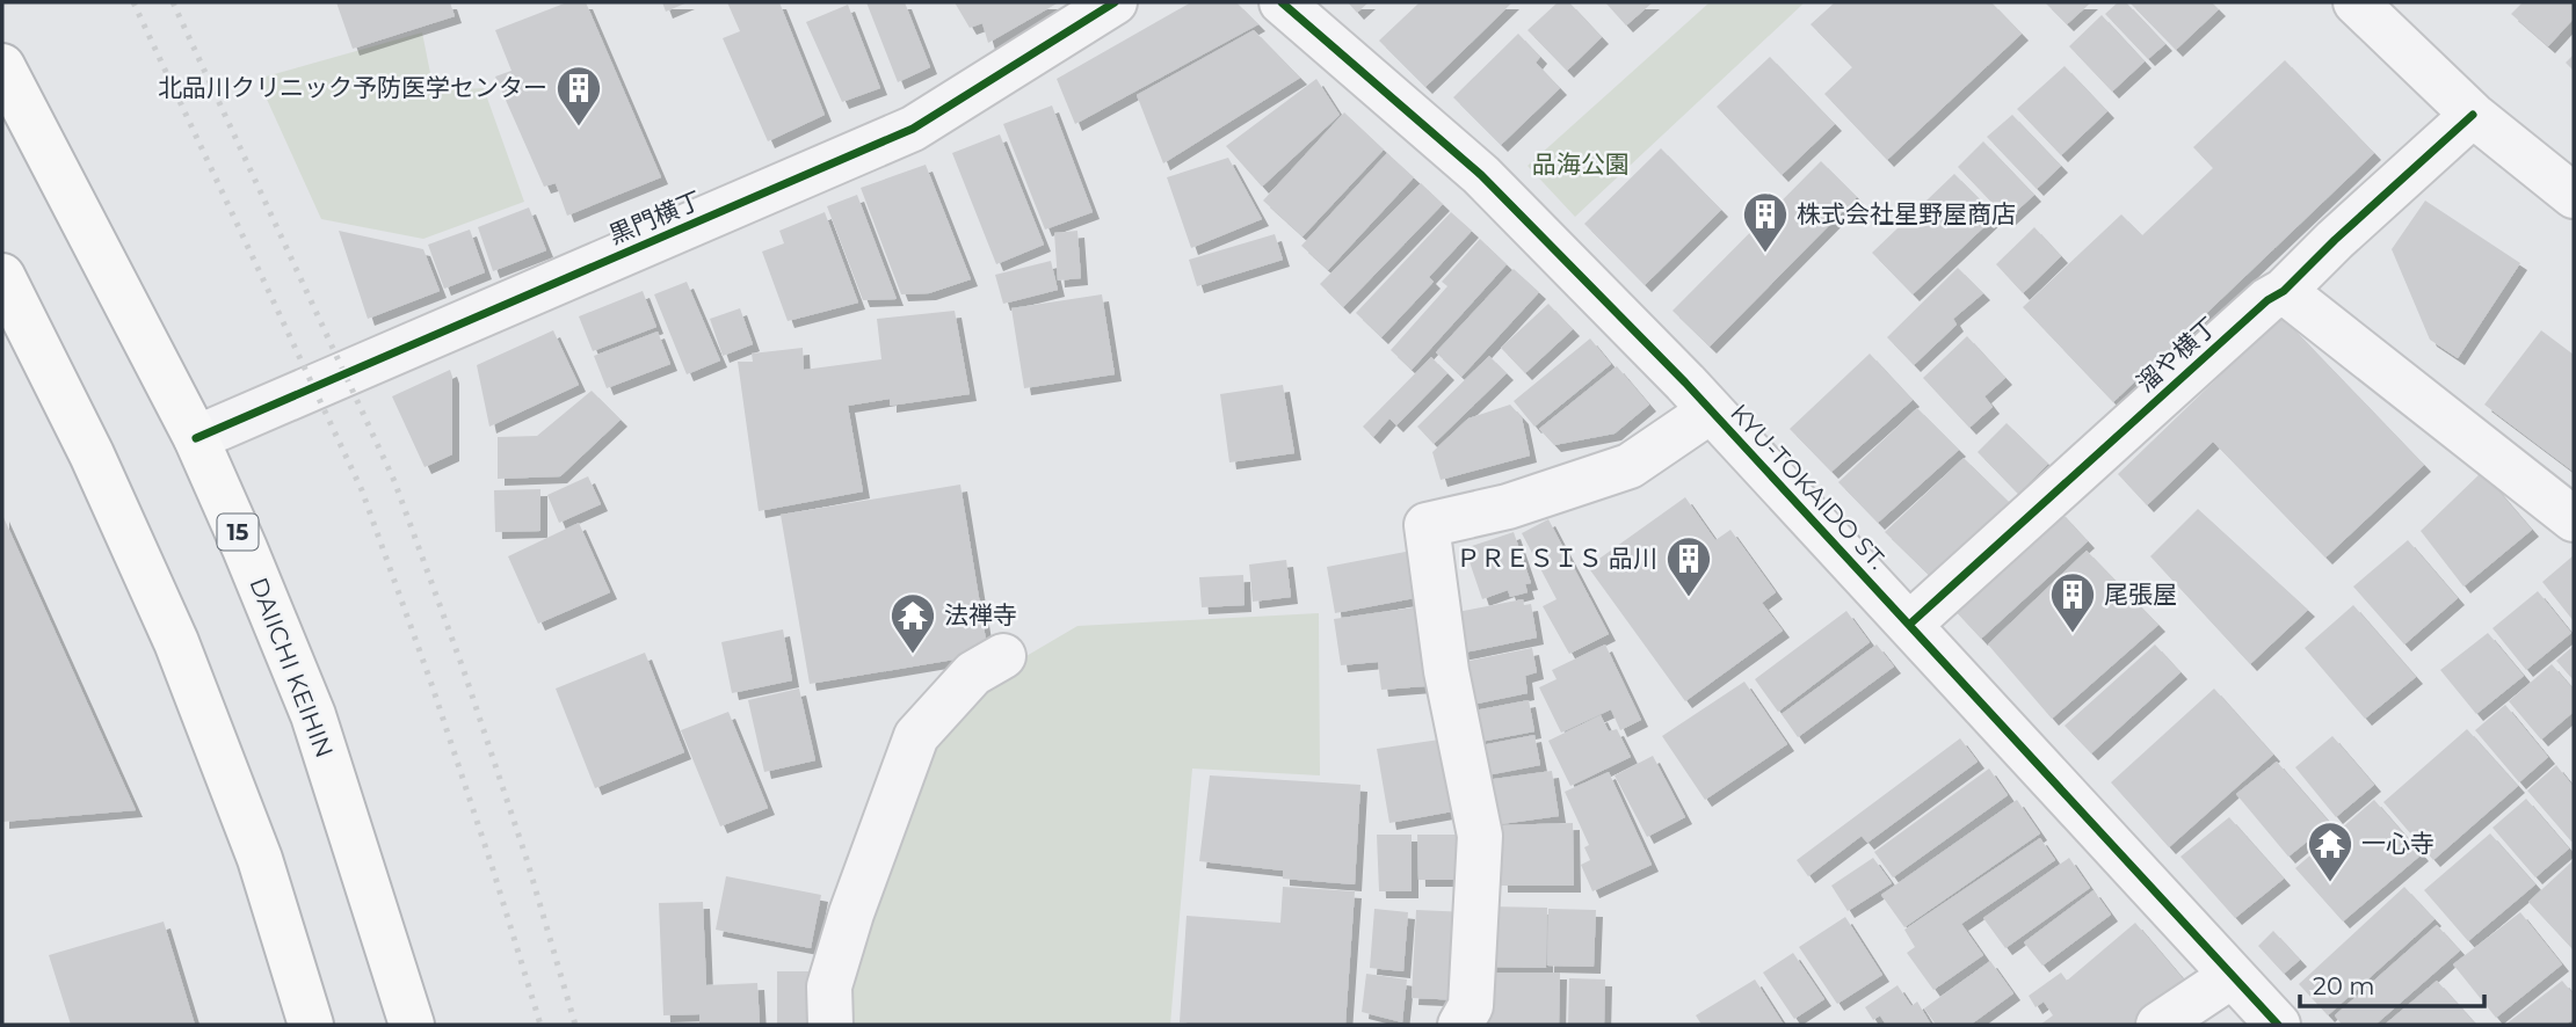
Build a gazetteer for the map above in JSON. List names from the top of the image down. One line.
{"streets":{"highway":["15","DAIICHI KEIHIN"],"street":["黒門横丁","溜や横丁","KYU-TOKAIDO ST."]},"crossings":[["黒門横丁","DAIICHI KEIHIN"],["溜や横丁","KYU-TOKAIDO ST."]],"parks":["品海公園"],"places":{"building":["北品川クリニック予防医学センター","株式会社星野屋商店","ＰＲＥＳＩＳ 品川","尾張屋"],"temple":["法禅寺","一心寺"]},"scale_bar":"20 m"}
